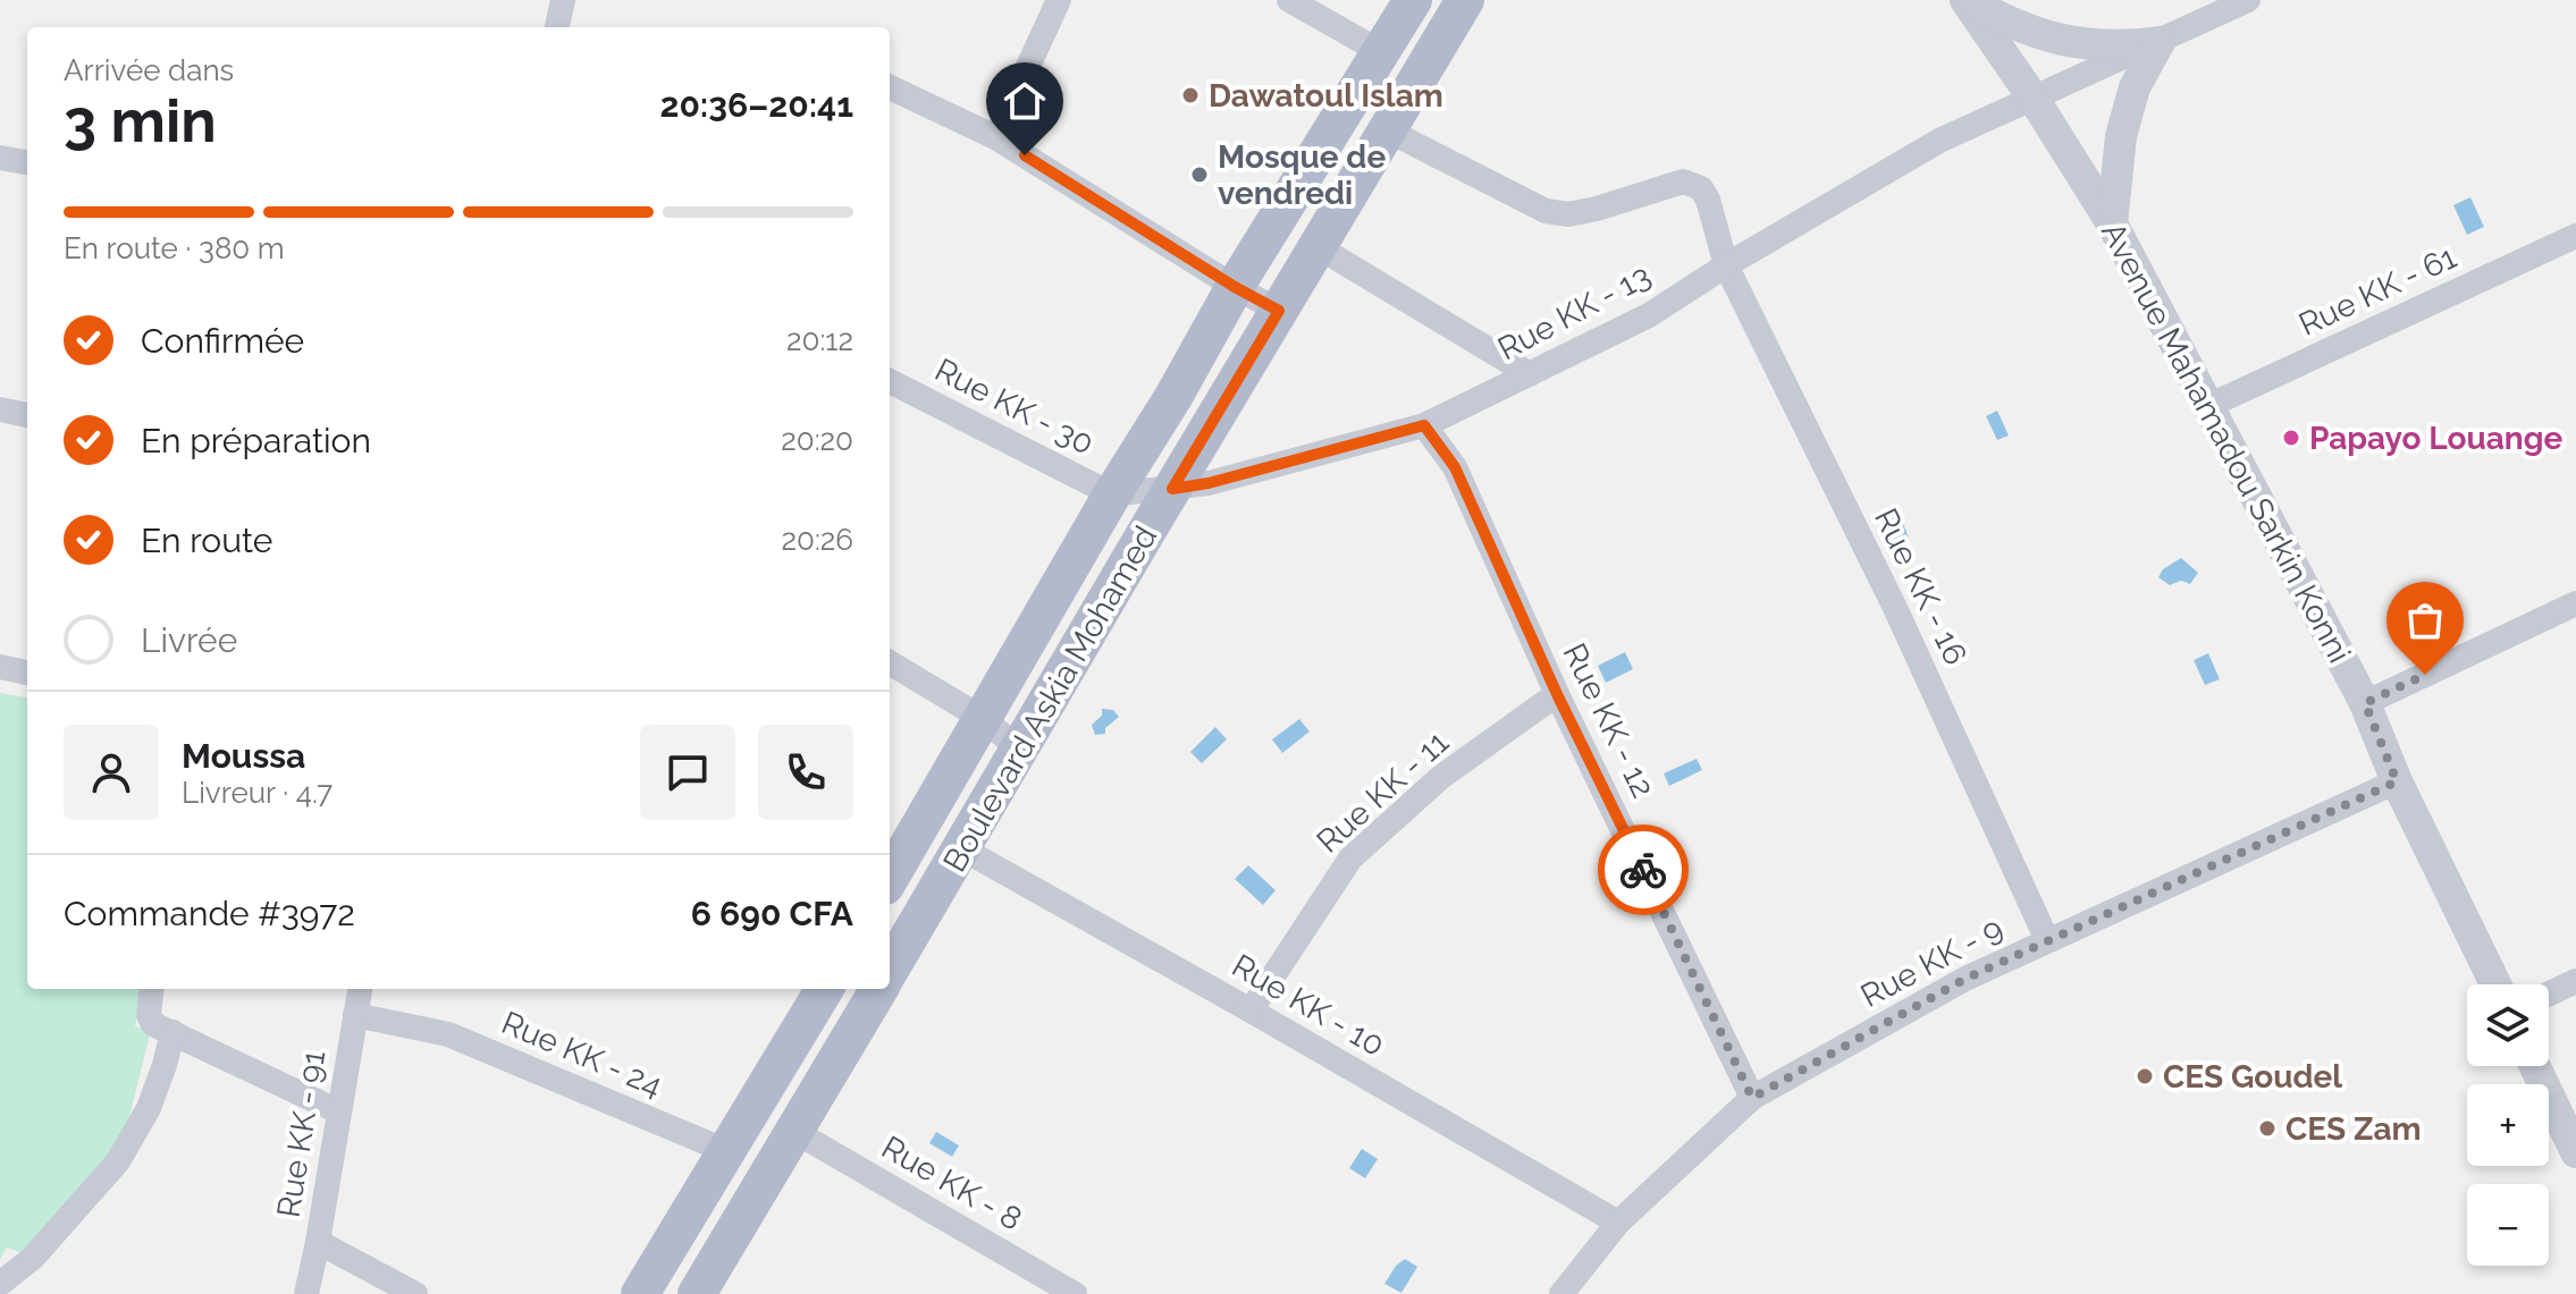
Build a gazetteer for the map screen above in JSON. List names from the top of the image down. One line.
{"streets":{"main road":["Boulevard Askia Mohamed"],"street":["Rue KK - 61","Rue KK - 13","Rue KK - 30","Avenue Mahamadou Sarkin Konni","Rue KK - 16","Rue KK - 12","Rue KK - 11","Rue KK - 9","Rue KK - 10","Rue KK - 24","Rue KK - 91","Rue KK - 8"]},"crossings":[["Rue KK - 61","Avenue Mahamadou Sarkin Konni"],["Rue KK - 13","Rue KK - 30"],["Rue KK - 13","Avenue Mahamadou Sarkin Konni"],["Rue KK - 13","Rue KK - 16"],["Rue KK - 13","Boulevard Askia Mohamed"],["Rue KK - 13","Rue KK - 12"],["Rue KK - 30","Boulevard Askia Mohamed"],["Avenue Mahamadou Sarkin Konni","Rue KK - 9"],["Rue KK - 16","Boulevard Askia Mohamed"],["Rue KK - 16","Rue KK - 9"],["Boulevard Askia Mohamed","Rue KK - 10"],["Rue KK - 12","Rue KK - 11"],["Rue KK - 12","Rue KK - 9"],["Rue KK - 11","Rue KK - 10"],["Rue KK - 9","Rue KK - 10"],["Rue KK - 24","Rue KK - 91"]],"places":["Dawatoul Islam","Mosque de vendredi","Papayo Louange","CES Goudel","CES Zam"],"page":{"heading":["3 min","Arrivée dans","20:36–20:41"],"panel":["Moussa","Livreur · 4.7","Commande #3972","6 690 CFA"],"bar":"En route · 380 m","list":[["Confirmée","20:12"],["En préparation","20:20"],["En route","20:26"],"Livrée"],"map_buttons":["+","−"]}}
